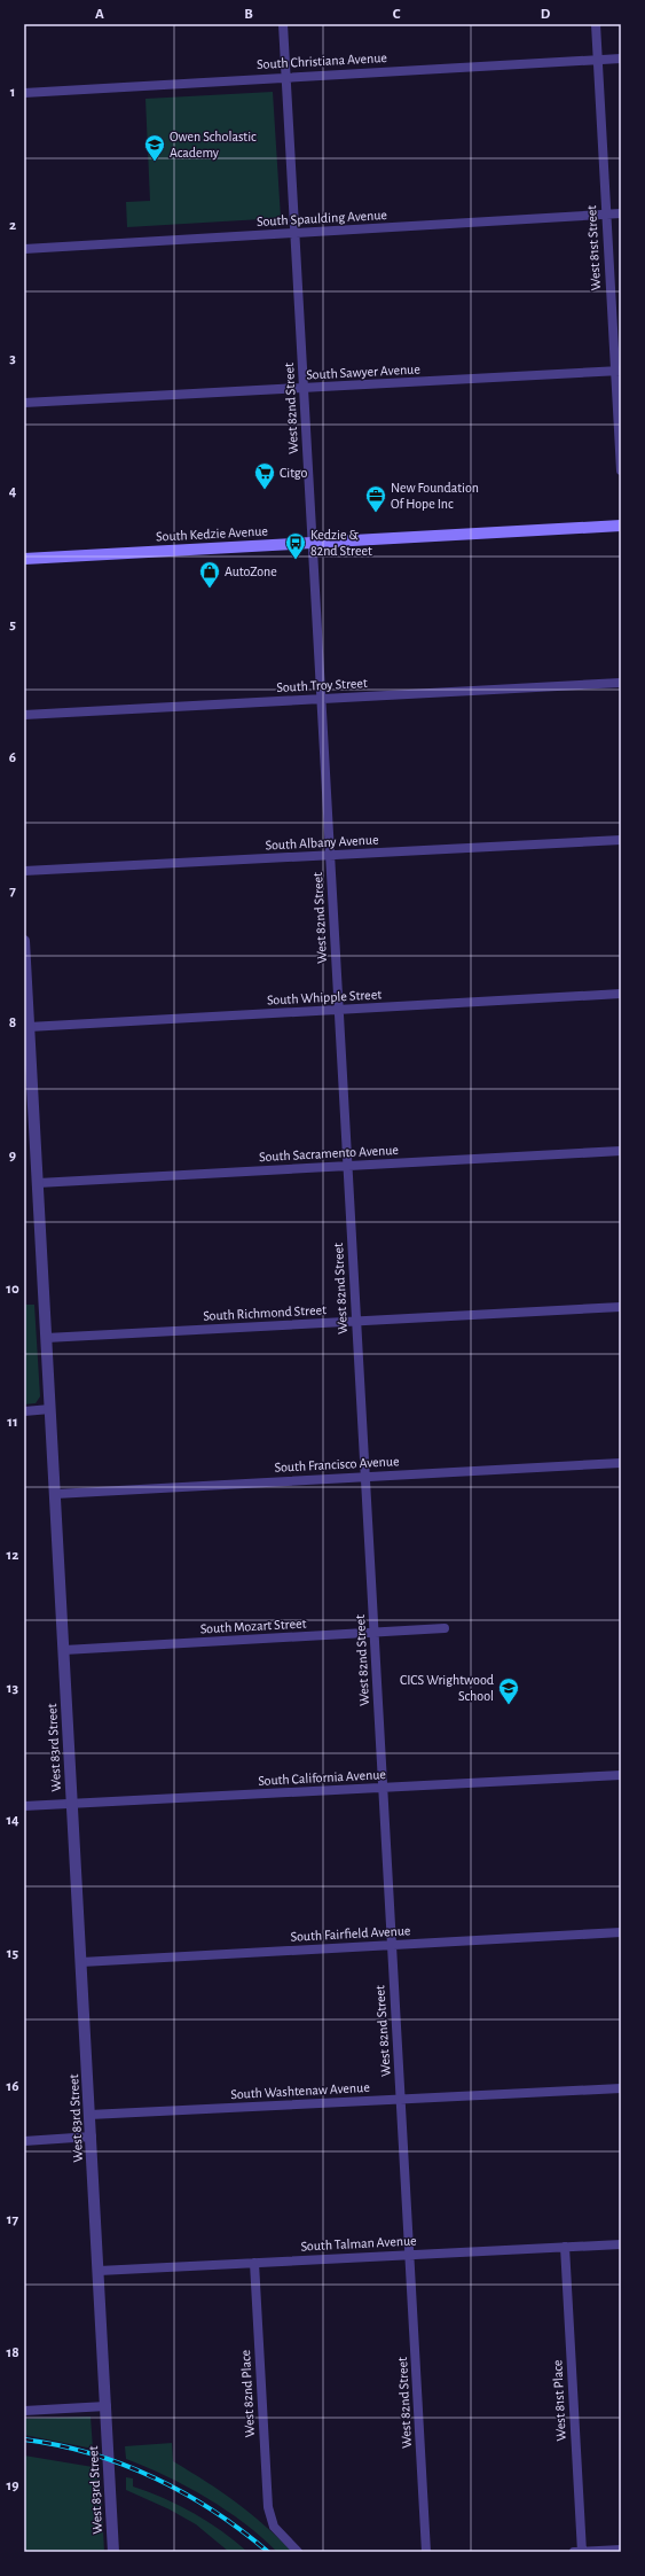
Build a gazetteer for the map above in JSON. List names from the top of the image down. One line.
{"streets":{"main road":["South Kedzie Avenue"],"street":["South Christiana Avenue","South Spaulding Avenue","West 81st Street","South Sawyer Avenue","West 82nd Street","South Troy Street","South Albany Avenue","South Whipple Street","South Sacramento Avenue","South Richmond Street","South Francisco Avenue","South Mozart Street","West 83rd Street","South California Avenue","South Fairfield Avenue","South Washtenaw Avenue","South Talman Avenue","West 82nd Place","West 81st Place"]},"crossings":[["South Christiana Avenue","West 81st Street"],["South Christiana Avenue","West 82nd Street"],["South Spaulding Avenue","West 81st Street"],["South Spaulding Avenue","West 82nd Street"],["West 81st Street","South Sawyer Avenue"],["South Sawyer Avenue","West 82nd Street"],["West 82nd Street","South Kedzie Avenue"],["West 82nd Street","South Troy Street"],["West 82nd Street","South Albany Avenue"],["West 82nd Street","South Whipple Street"],["West 82nd Street","South Sacramento Avenue"],["West 82nd Street","South Richmond Street"],["West 82nd Street","South Francisco Avenue"],["West 82nd Street","South Mozart Street"],["West 82nd Street","South California Avenue"],["West 82nd Street","South Fairfield Avenue"],["West 82nd Street","South Washtenaw Avenue"],["West 82nd Street","South Talman Avenue"],["South Whipple Street","West 83rd Street"],["South Sacramento Avenue","West 83rd Street"],["South Richmond Street","West 83rd Street"],["South Francisco Avenue","West 83rd Street"],["South Mozart Street","West 83rd Street"],["West 83rd Street","South California Avenue"],["West 83rd Street","South Fairfield Avenue"],["West 83rd Street","South Washtenaw Avenue"],["West 83rd Street","South Talman Avenue"],["South Talman Avenue","West 82nd Place"],["South Talman Avenue","West 81st Place"]],"places":{"school or university":["Owen Scholastic Academy","CICS Wrightwood School"],"supermarket":["Citgo"],"office":["New Foundation Of Hope Inc"],"bus stop":["Kedzie & 82nd Street"],"shop":["AutoZone"]},"grid":{"columns":["A","B","C","D"],"rows":["1","2","3","4","5","6","7","8","9","10","11","12","13","14","15","16","17","18","19"]}}
